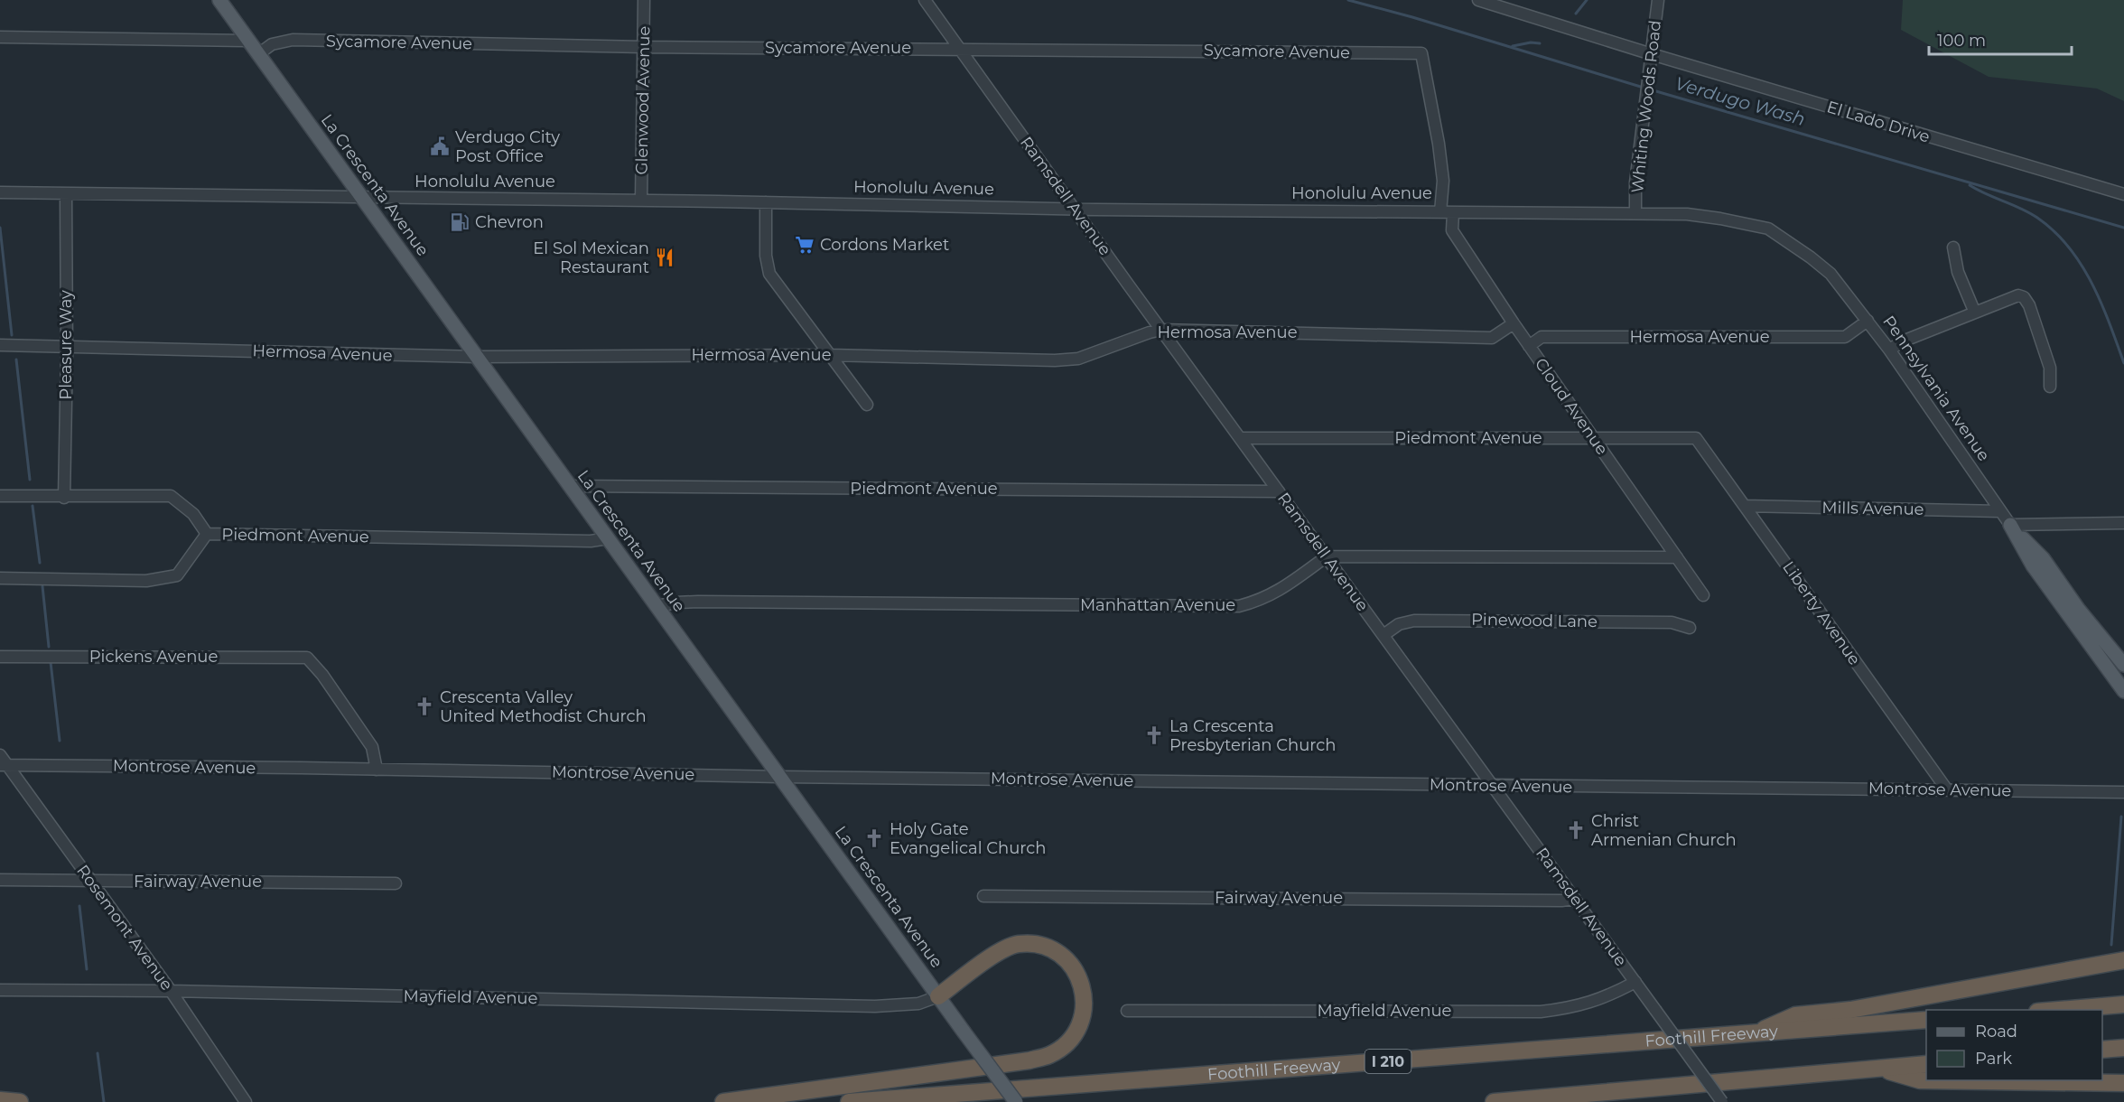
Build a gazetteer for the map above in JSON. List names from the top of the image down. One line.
{"streets":{"highway":["Foothill Freeway","I 210"],"main road":["La Crescenta Avenue","Pennsylvania Avenue"],"street":["Sycamore Avenue","Glenwood Avenue","Whiting Woods Road","El Lado Drive","Honolulu Avenue","Ramsdell Avenue","Hermosa Avenue","Pleasure Way","Cloud Avenue","Piedmont Avenue","Mills Avenue","Manhattan Avenue","Liberty Avenue","Pinewood Lane","Pickens Avenue","Montrose Avenue","Fairway Avenue","Rosemont Avenue","Mayfield Avenue"]},"crossings":[["Sycamore Avenue","Glenwood Avenue"],["Sycamore Avenue","Honolulu Avenue"],["Sycamore Avenue","La Crescenta Avenue"],["Sycamore Avenue","Ramsdell Avenue"],["Glenwood Avenue","Honolulu Avenue"],["Whiting Woods Road","El Lado Drive"],["Whiting Woods Road","Honolulu Avenue"],["Honolulu Avenue","La Crescenta Avenue"],["Honolulu Avenue","Ramsdell Avenue"],["Honolulu Avenue","Pleasure Way"],["Honolulu Avenue","Pennsylvania Avenue"],["Honolulu Avenue","Cloud Avenue"],["La Crescenta Avenue","Hermosa Avenue"],["La Crescenta Avenue","Piedmont Avenue"],["La Crescenta Avenue","Manhattan Avenue"],["La Crescenta Avenue","Montrose Avenue"],["La Crescenta Avenue","Mayfield Avenue"],["Ramsdell Avenue","Hermosa Avenue"],["Ramsdell Avenue","Piedmont Avenue"],["Ramsdell Avenue","Manhattan Avenue"],["Ramsdell Avenue","Pinewood Lane"],["Ramsdell Avenue","Montrose Avenue"],["Ramsdell Avenue","Fairway Avenue"],["Ramsdell Avenue","Mayfield Avenue"],["Hermosa Avenue","Pleasure Way"],["Hermosa Avenue","Pennsylvania Avenue"],["Hermosa Avenue","Cloud Avenue"],["Pleasure Way","Piedmont Avenue"],["Pennsylvania Avenue","Mills Avenue"],["Cloud Avenue","Piedmont Avenue"],["Piedmont Avenue","Liberty Avenue"],["Mills Avenue","Liberty Avenue"],["Liberty Avenue","Montrose Avenue"],["Pickens Avenue","Montrose Avenue"],["Montrose Avenue","Rosemont Avenue"],["Fairway Avenue","Rosemont Avenue"],["Rosemont Avenue","Mayfield Avenue"]],"water":["Verdugo Wash"],"places":{"public building":["Verdugo City Post Office"],"fuel station":["Chevron"],"supermarket":["Cordons Market"],"restaurant":["El Sol Mexican Restaurant"],"church":["Crescenta Valley United Methodist Church","La Crescenta Presbyterian Church","Christ Armenian Church","Holy Gate Evangelical Church"]},"legend":["Road","Park"],"scale_bar":"100 m"}
